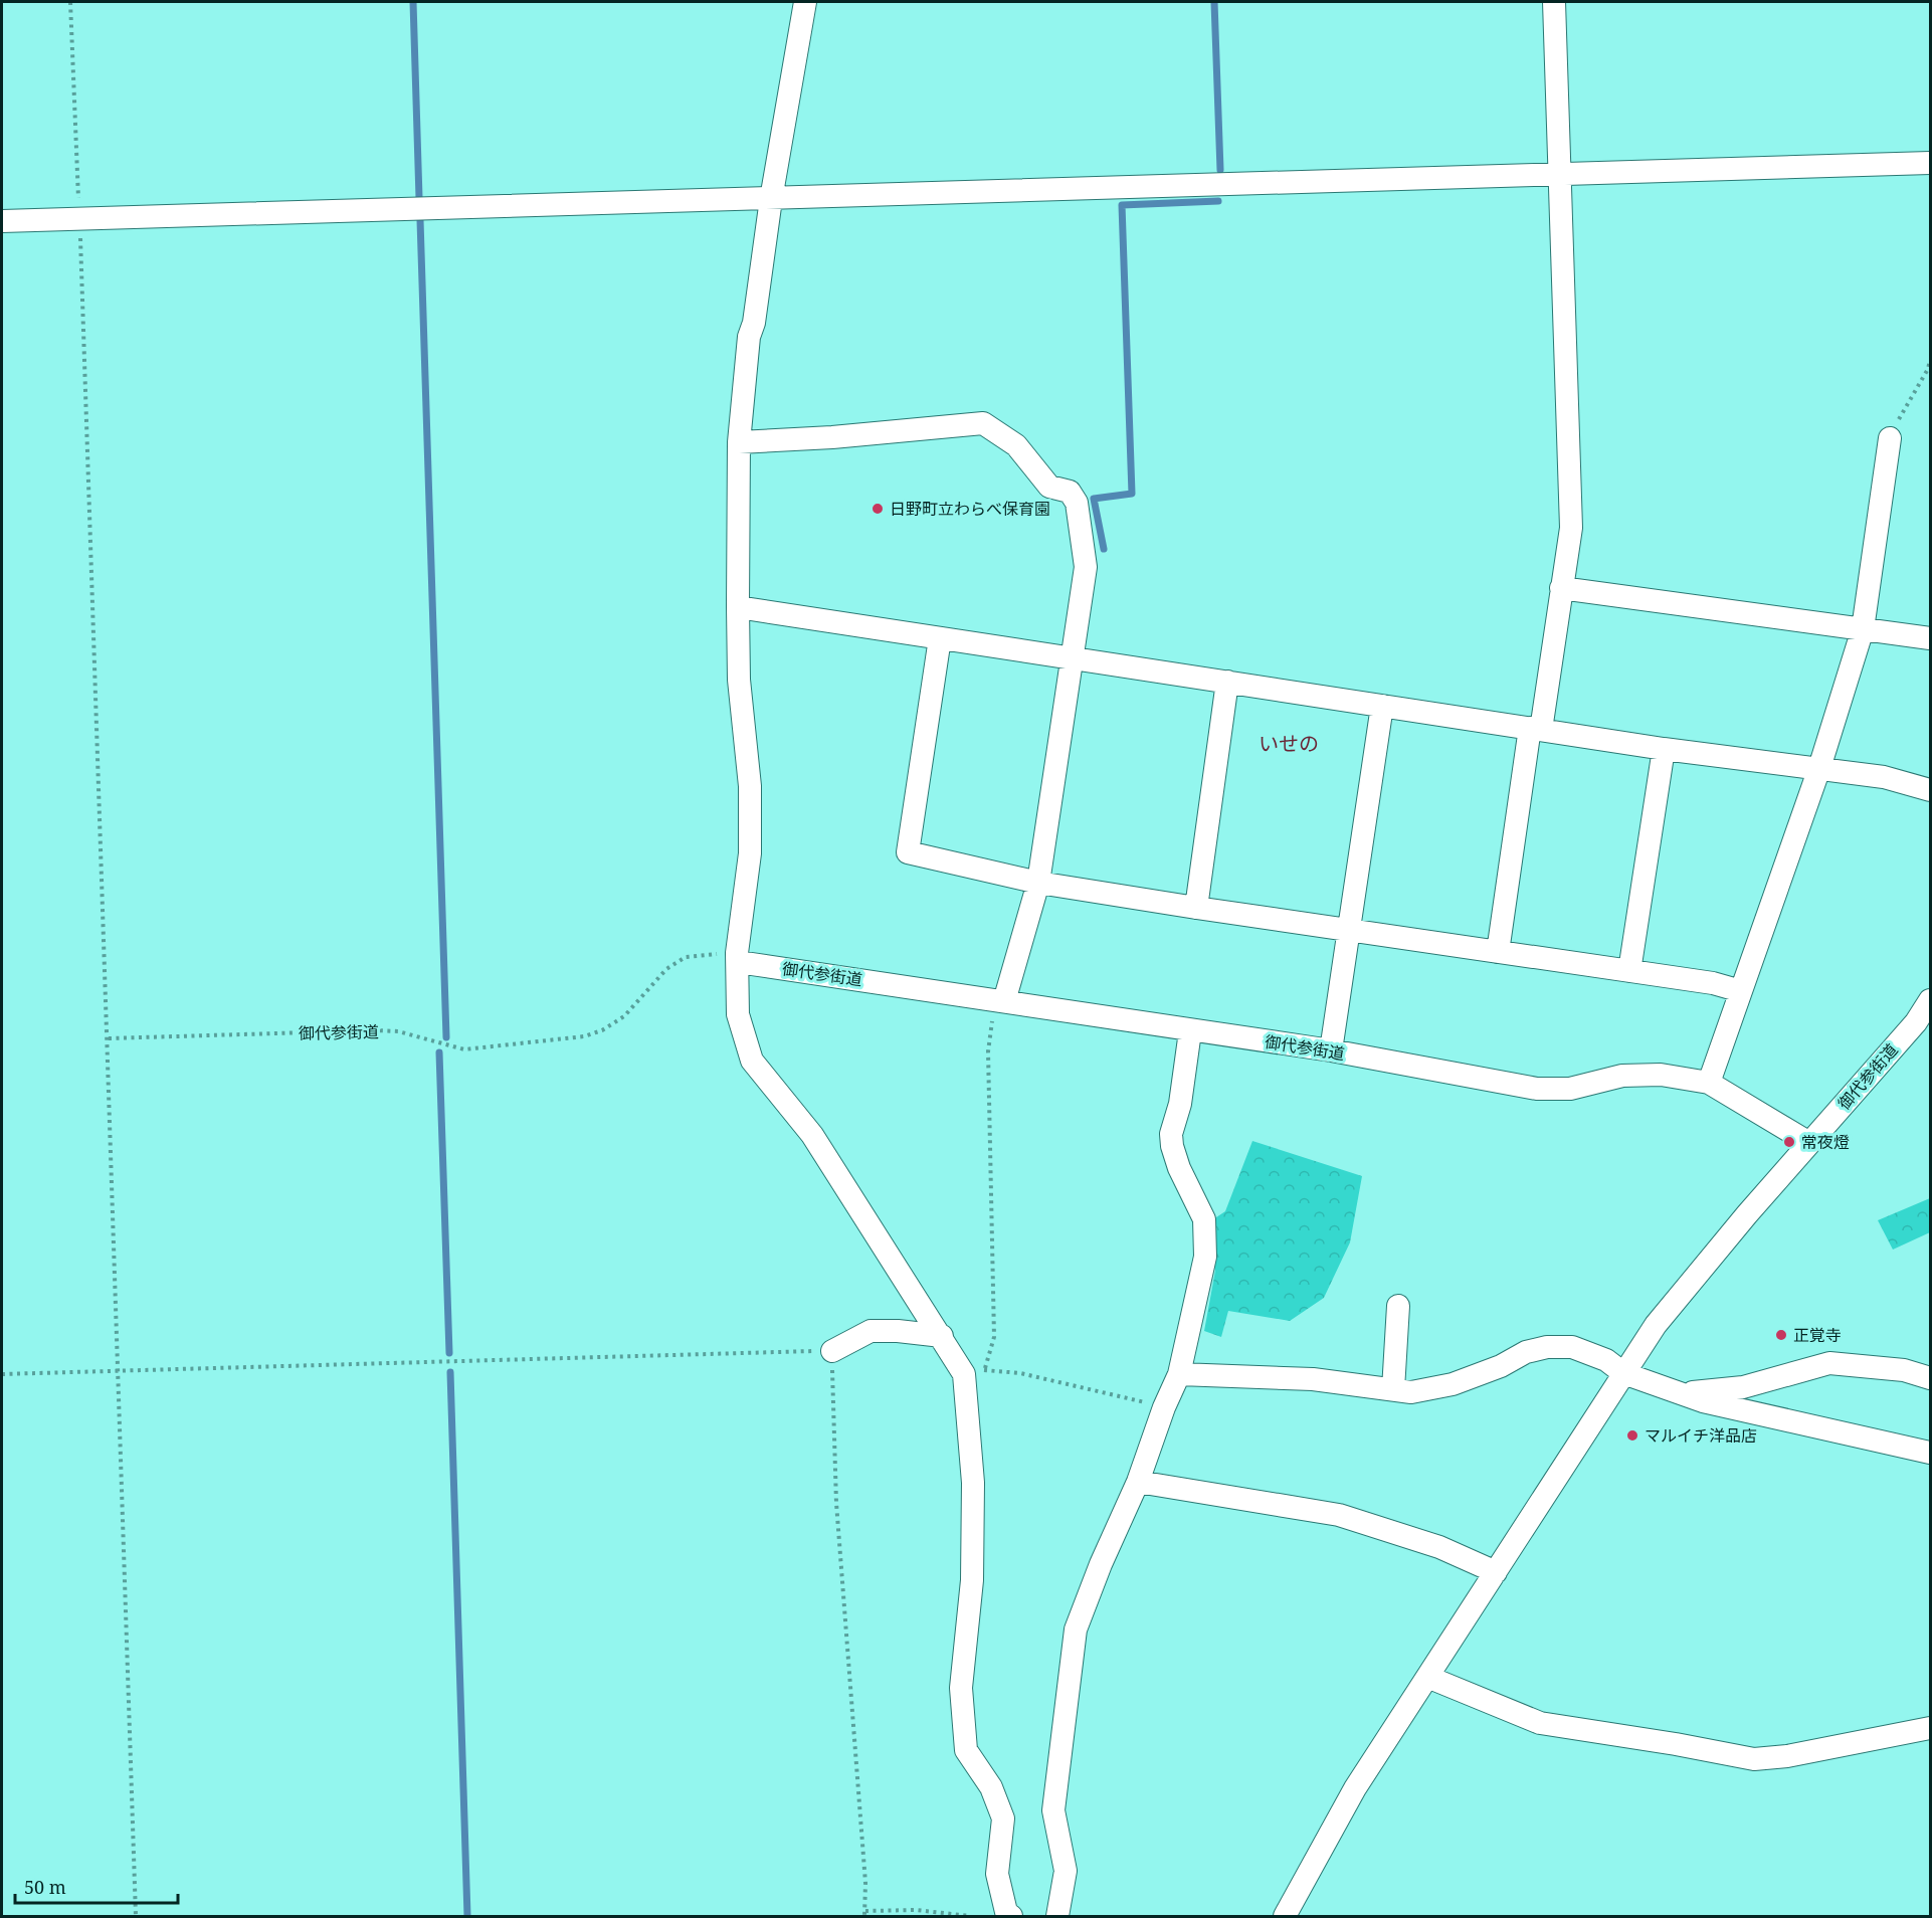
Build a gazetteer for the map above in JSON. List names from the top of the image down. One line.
{"streets":{"street":["御代参街道"]},"districts":["いせの"],"places":["日野町立わらべ保育園","常夜燈","正覚寺","マルイチ洋品店"],"scale_bar":"50 m"}
